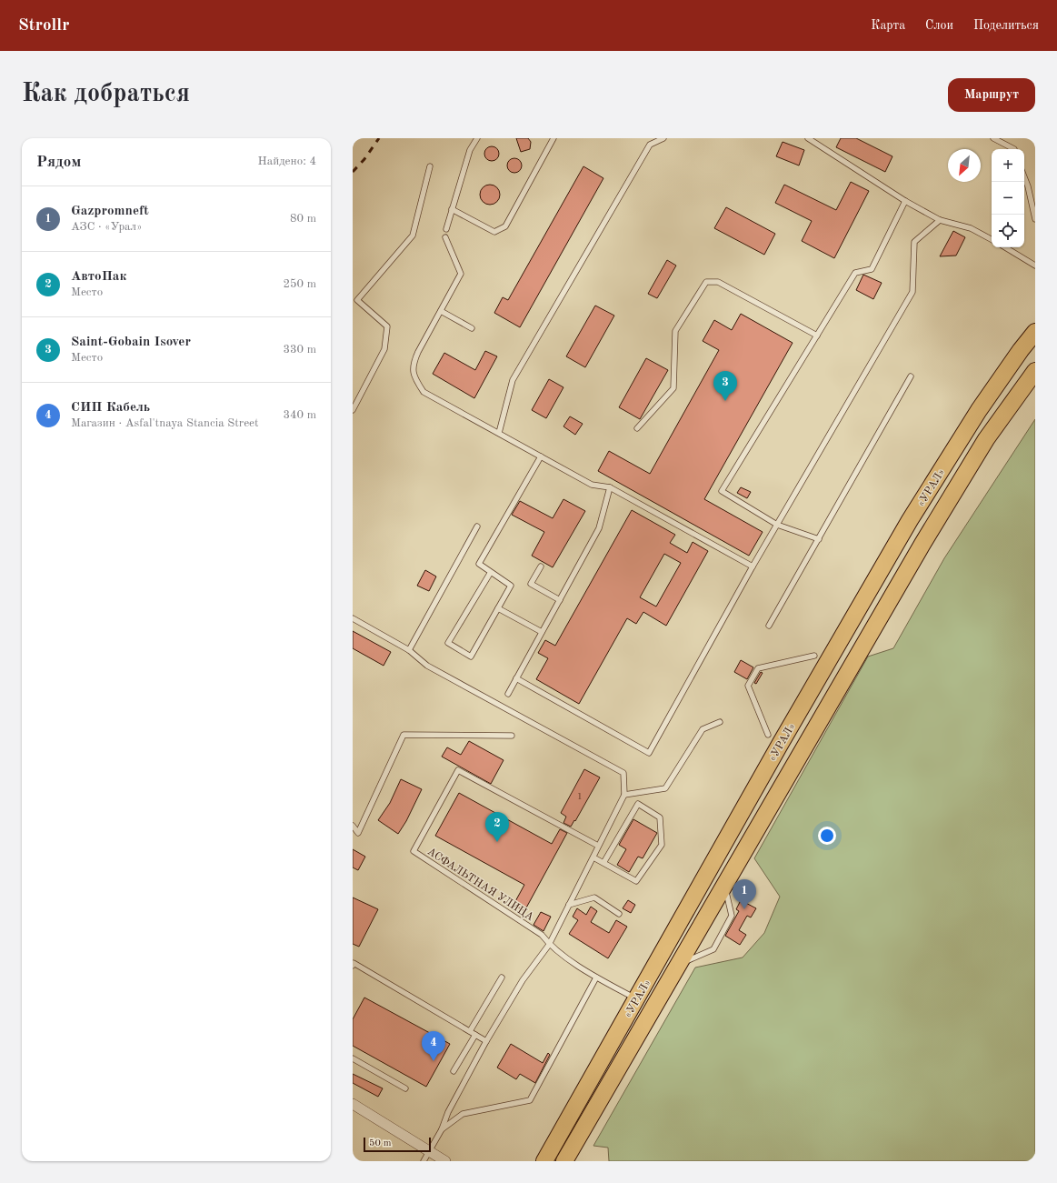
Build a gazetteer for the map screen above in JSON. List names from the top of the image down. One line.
{"streets":{"main road":["«УРАЛ»"],"lane":["АСФАЛЬТНАЯ УЛИЦА"]},"crossings":[["«УРАЛ»","АСФАЛЬТНАЯ УЛИЦА"]],"house_numbers":["1"],"scale_bar":"50 m","north":"bottom left","page":{"header":"Strollr","nav":["Карта","Слои","Поделиться"],"buttons":"Маршрут","title":"Как добраться","heading":["Рядом","Найдено: 4"],"map_buttons":["+","−"],"list":[{"mark":"1","name":"Gazpromneft","note":"АЗС · «Урал»","value":"80 m"},{"mark":"2","name":"АвтоПак","note":"Место","value":"250 m"},{"mark":"3","name":"Saint-Gobain Isover","note":"Место","value":"330 m"},{"mark":"4","name":"СИП Кабель","note":"Магазин · Asfal'tnaya Stancia Street","value":"340 m"}],"pins":["3","2","1","4"],"scale":"50 m"}}
